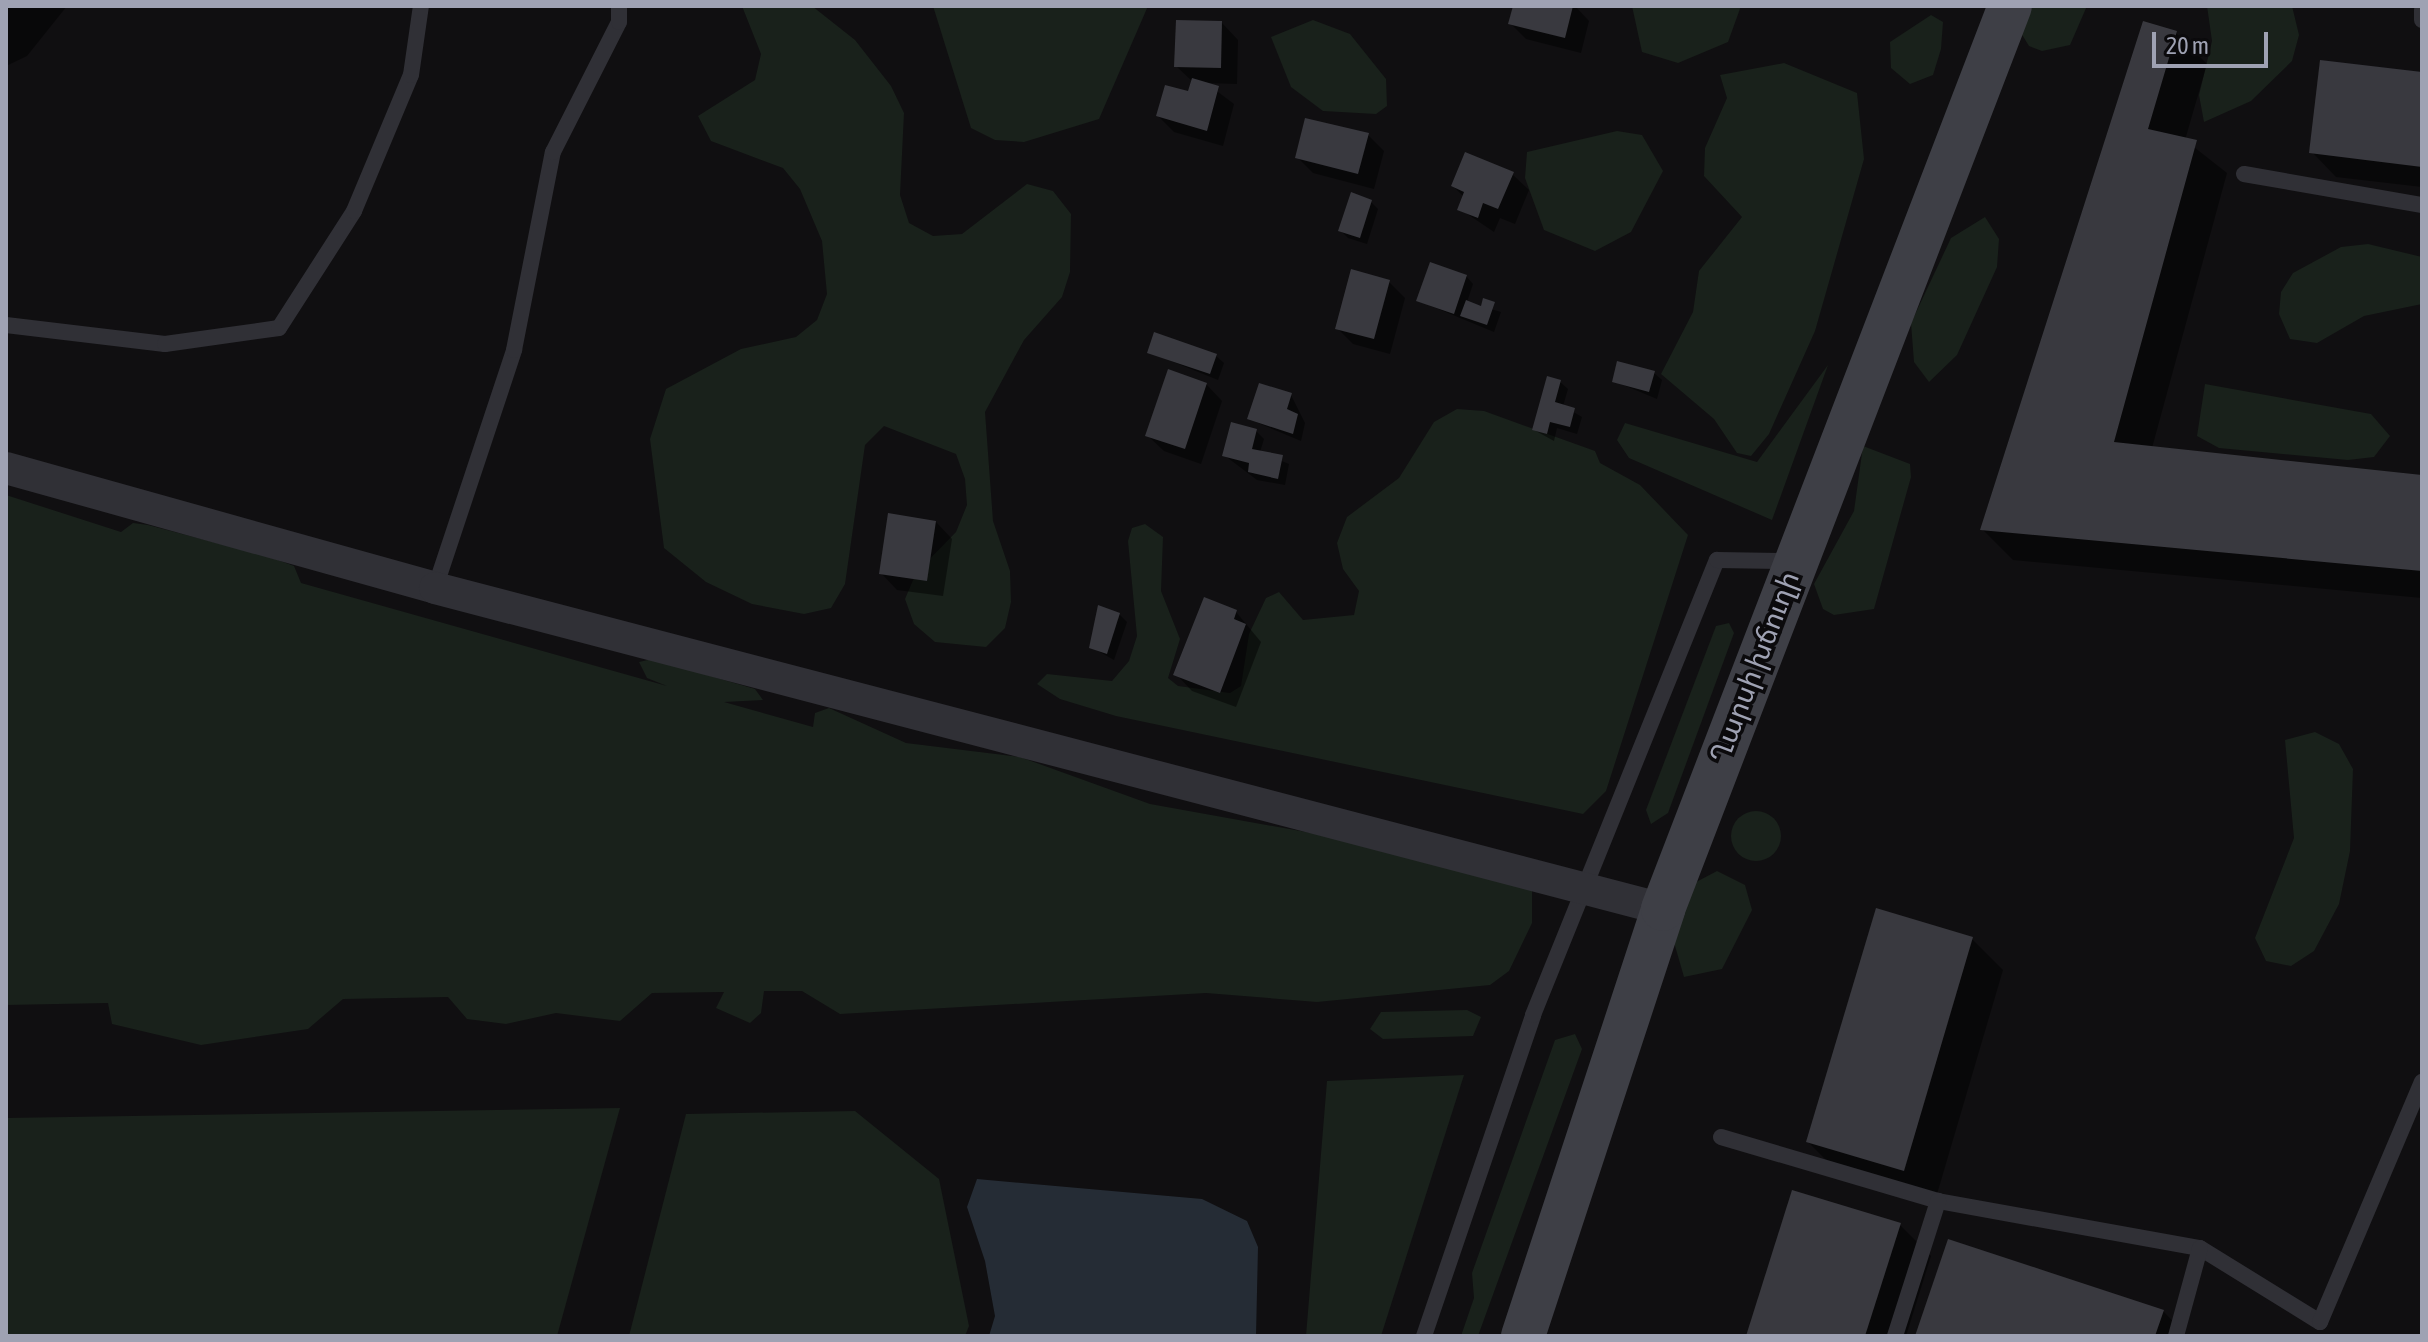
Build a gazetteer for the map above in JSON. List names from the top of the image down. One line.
{"streets":{"main road":["Ղարսի խճուղի"]},"scale_bar":"20 m"}
